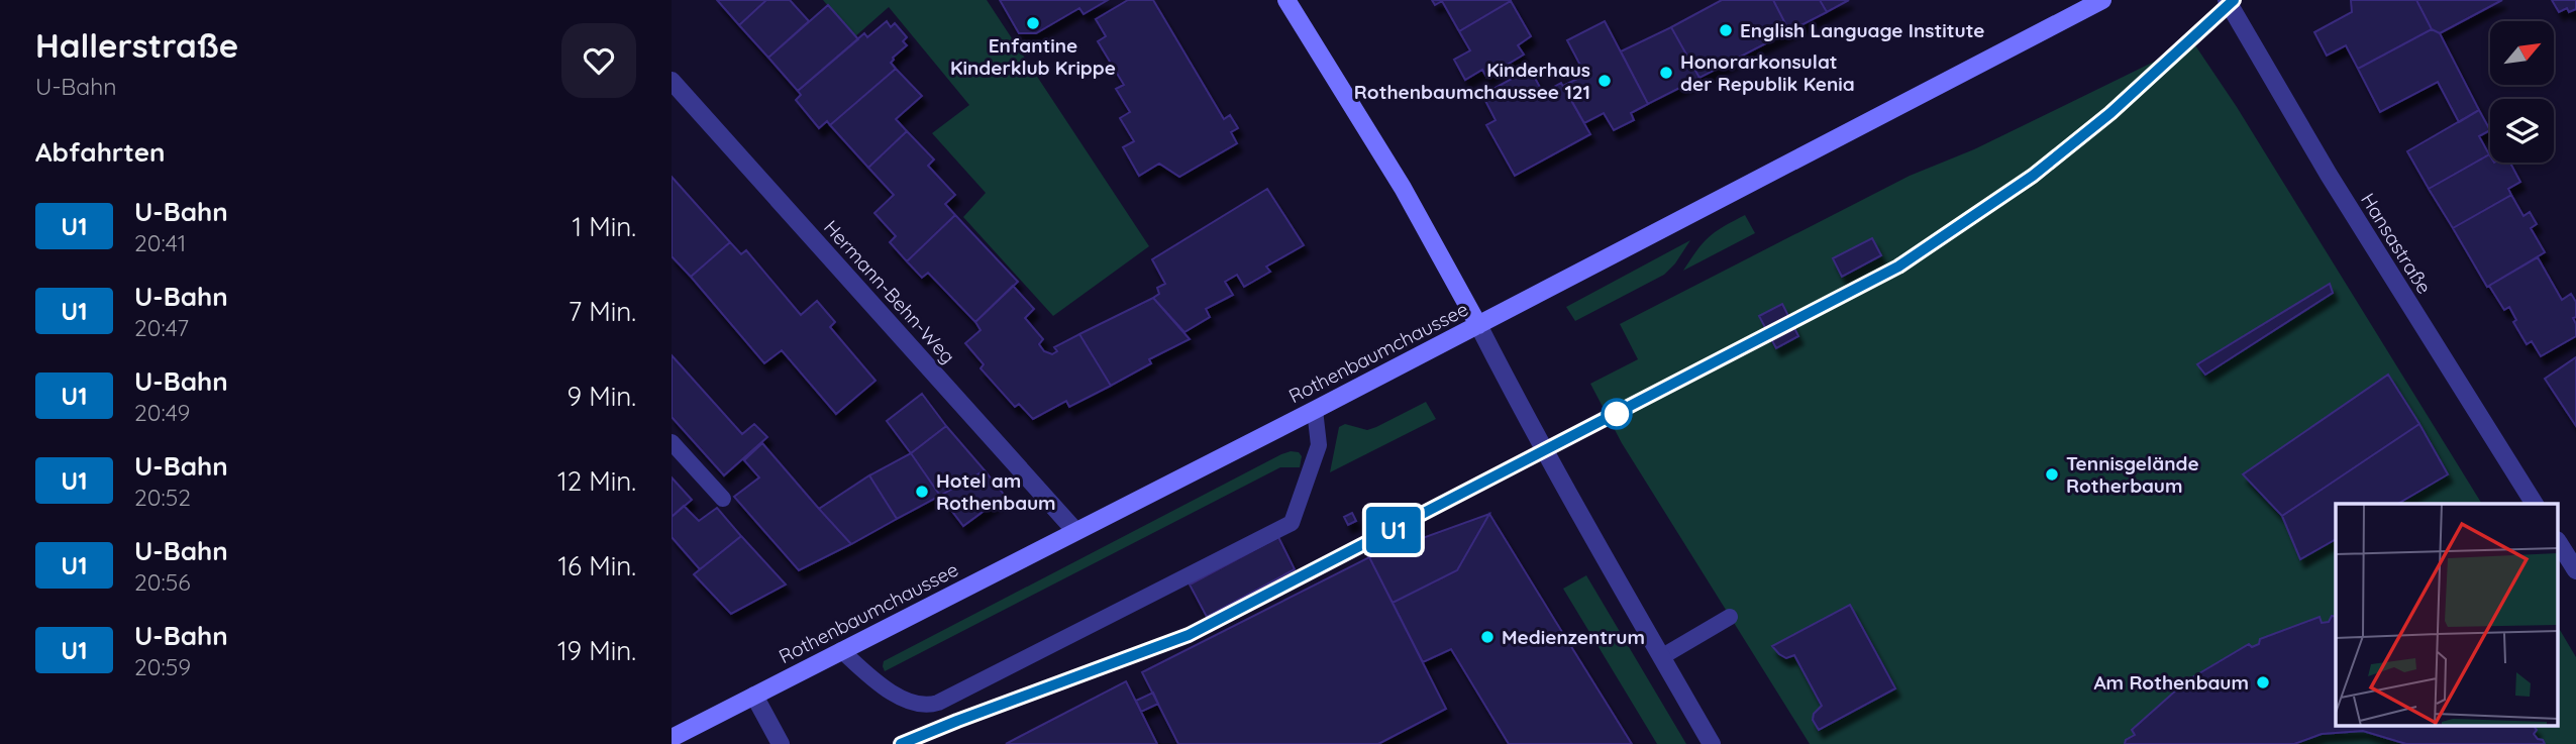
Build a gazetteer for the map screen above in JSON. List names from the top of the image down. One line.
{"streets":{"main road":["Rothenbaumchaussee"],"street":["Hansastraße","Hermann-Behn-Weg"]},"crossings":[["Hermann-Behn-Weg","Rothenbaumchaussee"]],"places":["Enfantine Kinderklub Krippe","English Language Institute","Honorarkonsulat der Republik Kenia","Kinderhaus Rothenbaumchaussee 121","Tennisgelände Rotherbaum","Hotel am Rothenbaum","Medienzentrum","Am Rothenbaum"],"lines":["metro line U1"],"north":"top right","page":{"heading":[["Hallerstraße","U-Bahn"],"Abfahrten"],"on_map":"U1","list":[{"mark":"U1","name":"U-Bahn","note":"20:41","value":"1 Min."},{"mark":"U1","name":"U-Bahn","note":"20:47","value":"7 Min."},{"mark":"U1","name":"U-Bahn","note":"20:49","value":"9 Min."},{"mark":"U1","name":"U-Bahn","note":"20:52","value":"12 Min."},{"mark":"U1","name":"U-Bahn","note":"20:56","value":"16 Min."},{"mark":"U1","name":"U-Bahn","note":"20:59","value":"19 Min."}]}}
